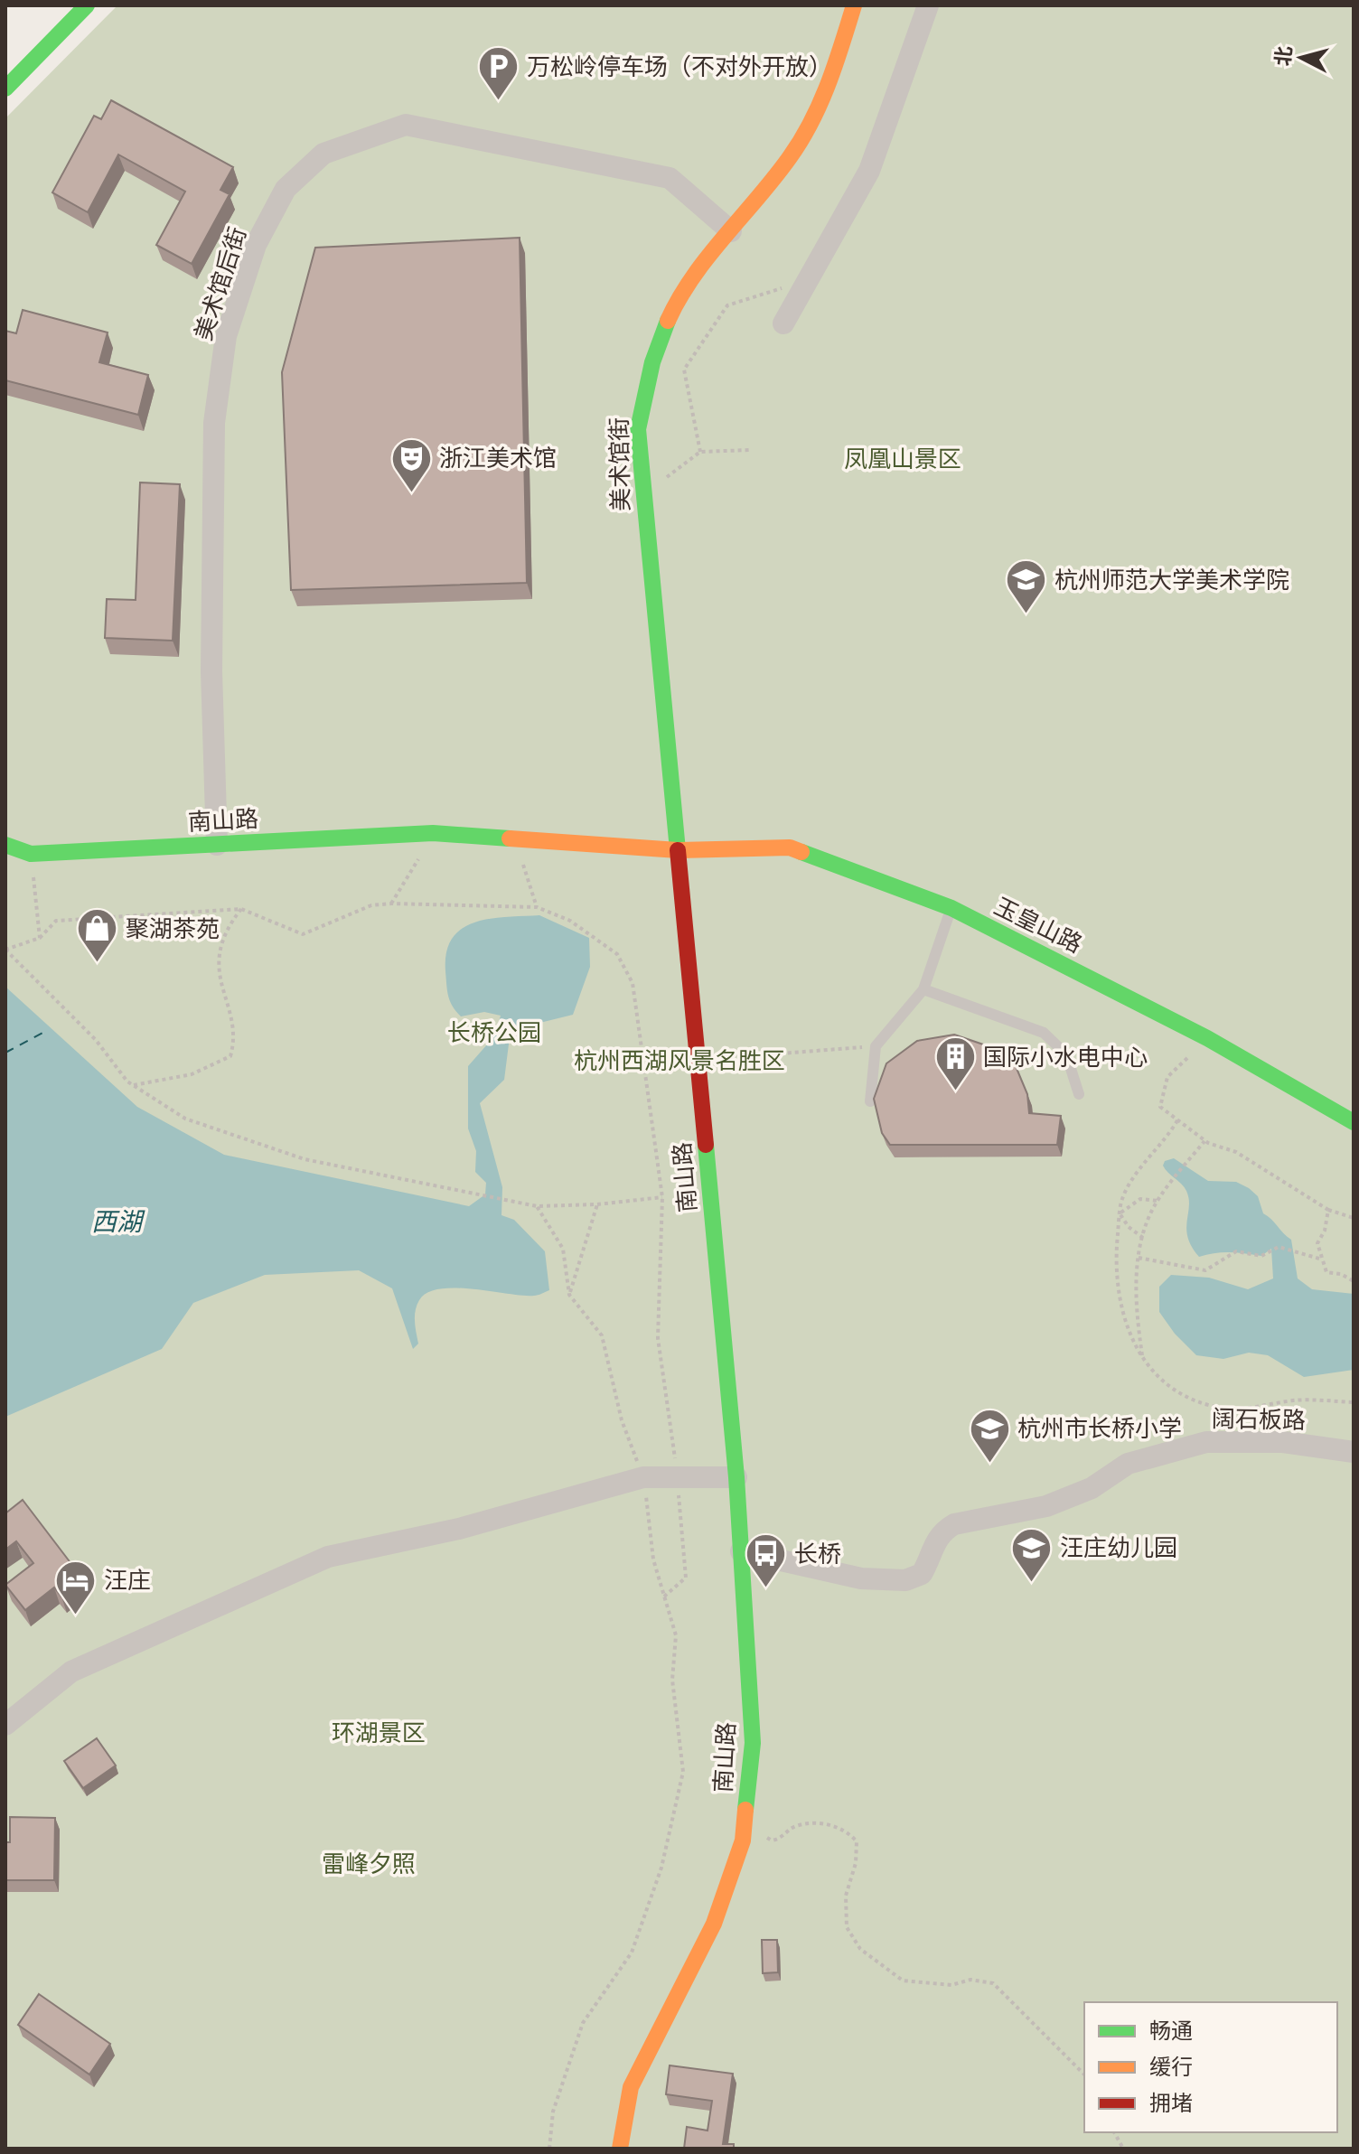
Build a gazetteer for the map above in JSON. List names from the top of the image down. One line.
{"streets":{"main road":["美术馆街","南山路","玉皇山路"],"street":["美术馆后街","阔石板路"]},"crossings":[["美术馆后街","美术馆街"],["美术馆后街","南山路"],["美术馆街","南山路"],["美术馆街","玉皇山路"],["南山路","玉皇山路"],["南山路","阔石板路"]],"water":["西湖"],"parks":["凤凰山景区","长桥公园","杭州西湖风景名胜区","环湖景区","雷峰夕照"],"places":{"parking":["万松岭停车场（不对外开放）"],"theatre":["浙江美术馆"],"school or university":["杭州师范大学美术学院","杭州市长桥小学","汪庄幼儿园"],"shop":["聚湖茶苑"],"building":["国际小水电中心"],"bus stop":["长桥"],"hotel":["汪庄"]},"legend":["畅通","缓行","拥堵"],"north":"left"}
